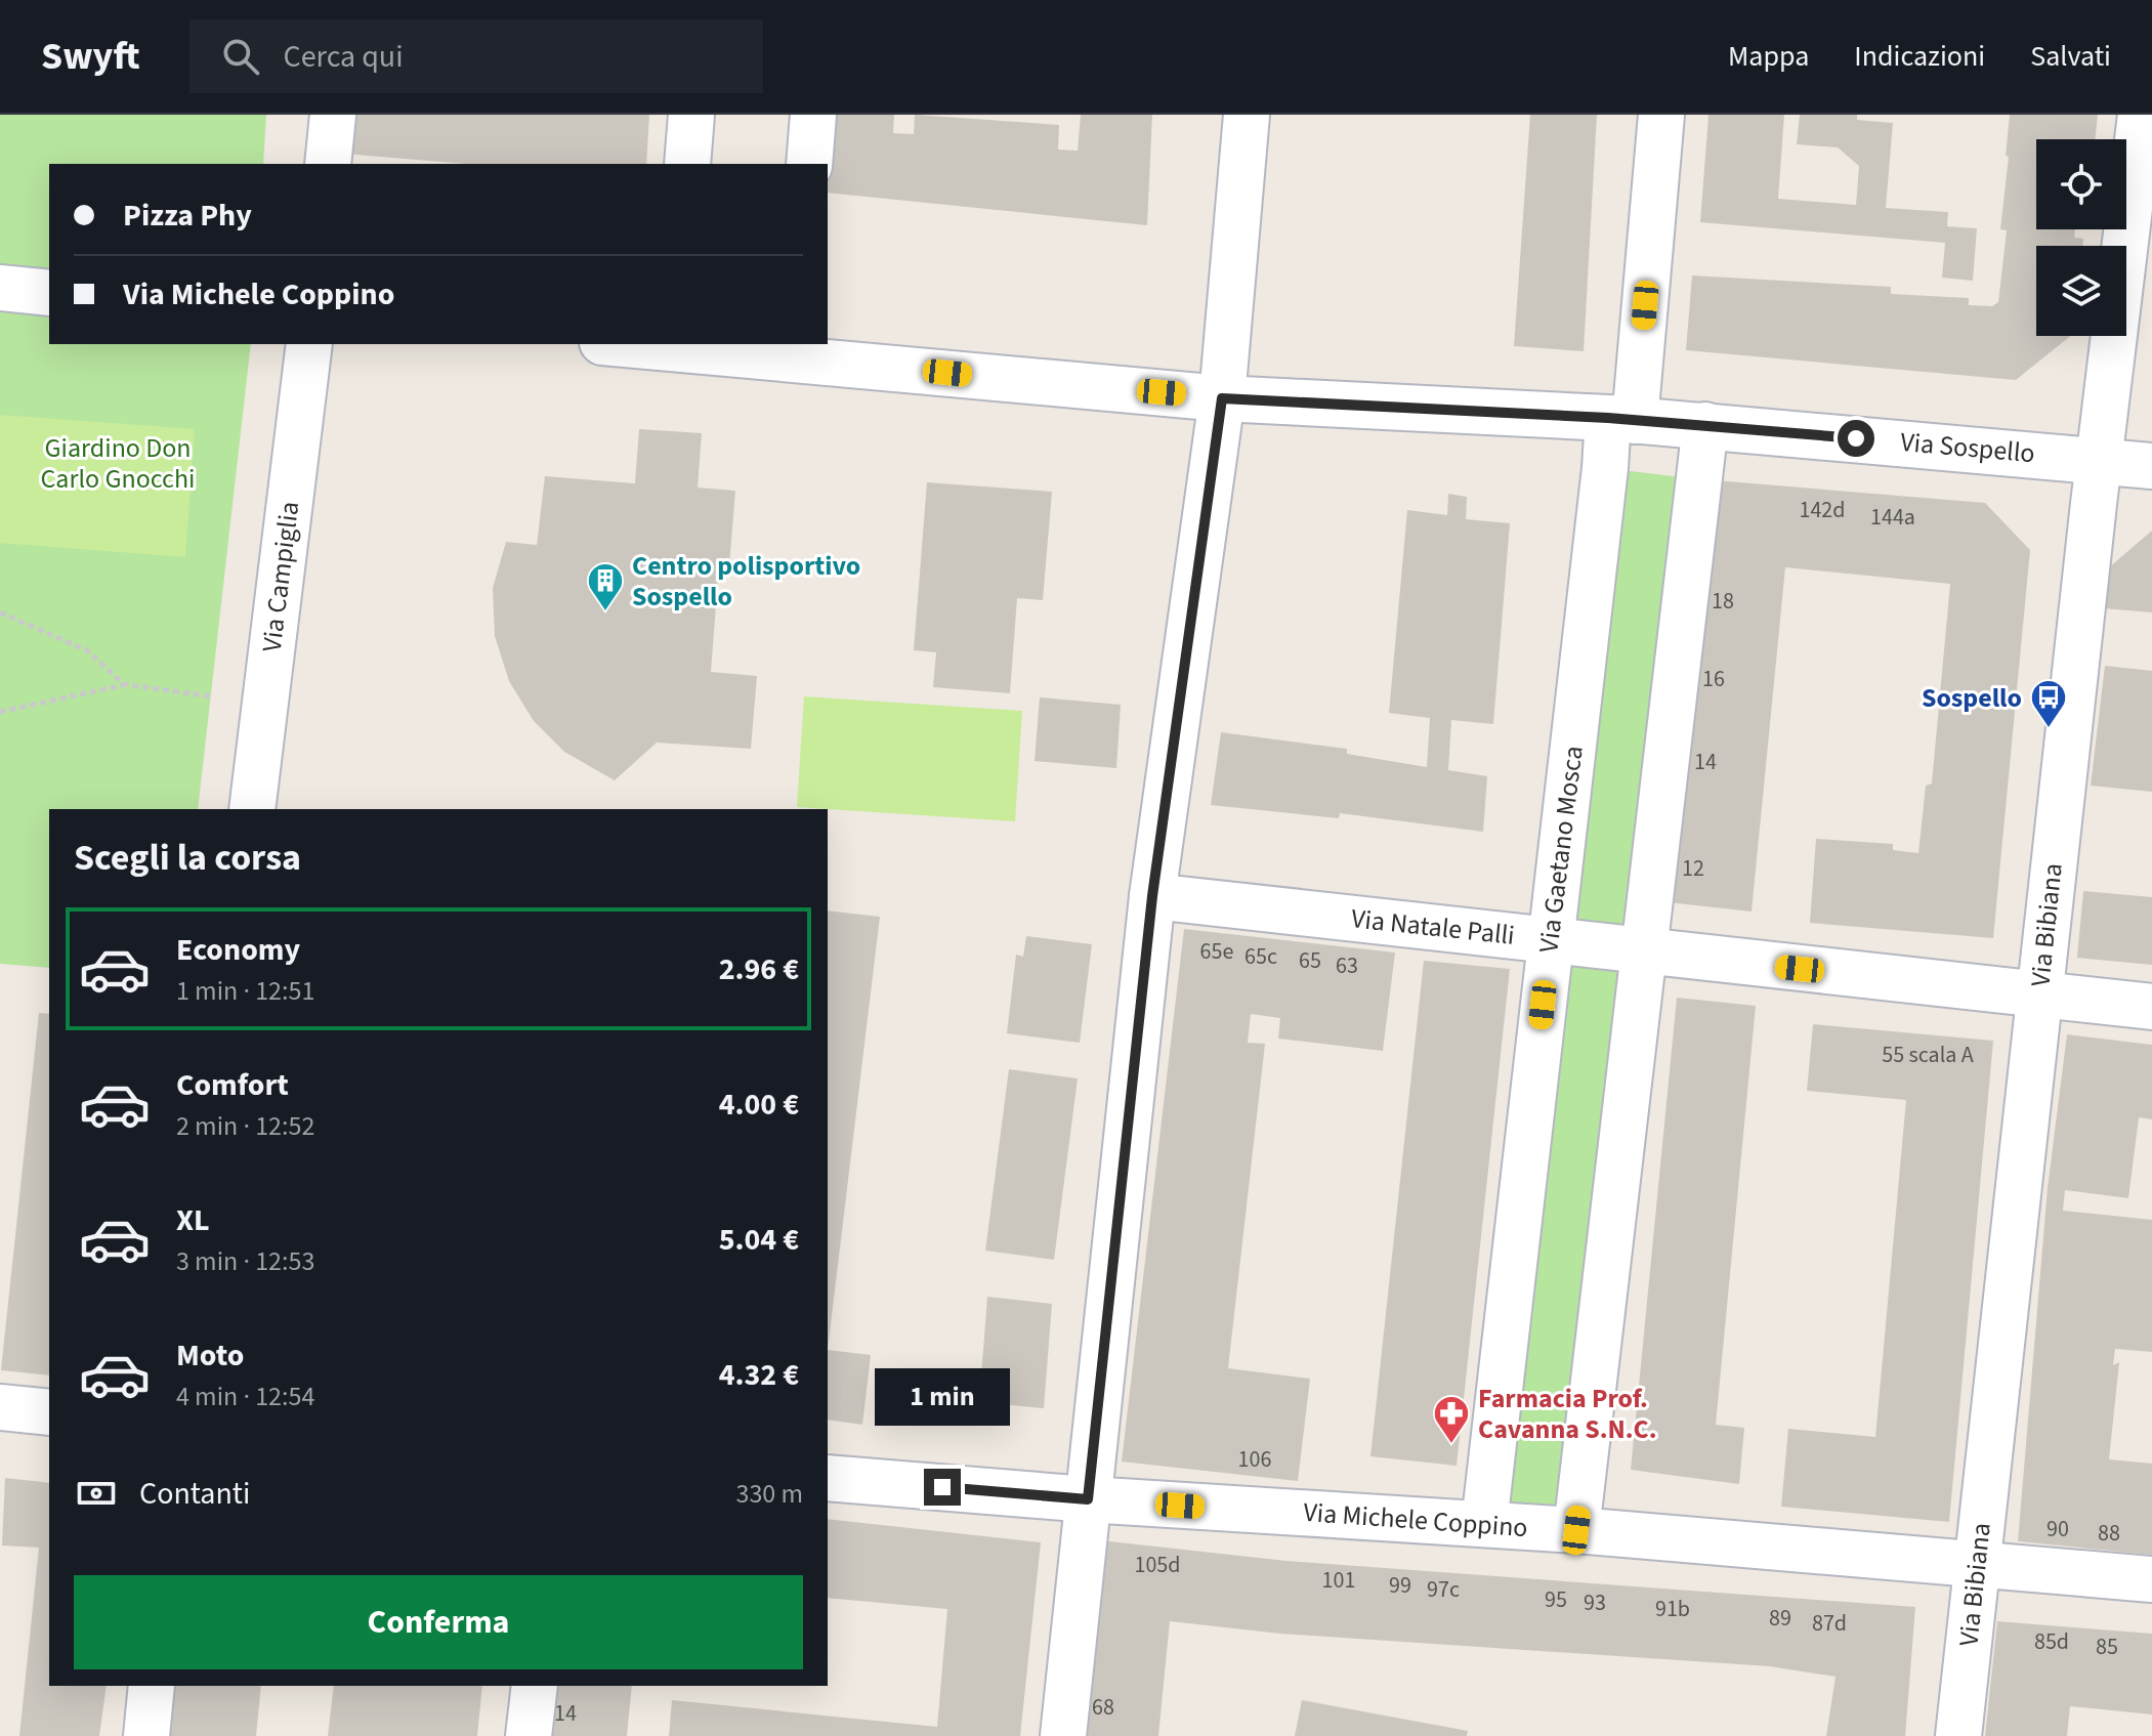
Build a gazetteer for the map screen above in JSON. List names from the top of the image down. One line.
{"streets":{"street":["Via Sospello","Via Campiglia","Via Gaetano Mosca","Via Bibiana","Via Natale Palli","Via Michele Coppino"]},"crossings":[["Via Sospello","Via Gaetano Mosca"],["Via Sospello","Via Bibiana"],["Via Gaetano Mosca","Via Natale Palli"],["Via Gaetano Mosca","Via Michele Coppino"],["Via Bibiana","Via Natale Palli"],["Via Bibiana","Via Michele Coppino"]],"parks":["Giardino Don Carlo Gnocchi"],"places":{"building":["Centro polisportivo Sospello"],"bus stop":["Sospello"],"pharmacy":["Farmacia Prof. Cavanna S.N.C."]},"house_numbers":["142d","144a","18","16","14","12","65e","65c","65","63","55 scala A","106","90","88","105d","101","99","97c","95","93","91b","89","87d","85d","85","68","14"],"page":{"header":"Swyft","search":"Cerca qui","nav":["Mappa","Indicazioni","Salvati"],"banner":["Pizza Phy","Via Michele Coppino"],"heading":"Scegli la corsa","list":[{"name":"Economy","note":"1 min · 12:51","value":"2.96 €"},{"name":"Comfort","note":"2 min · 12:52","value":"4.00 €"},{"name":"XL","note":"3 min · 12:53","value":"5.04 €"},{"name":"Moto","note":"4 min · 12:54","value":"4.32 €"}],"bubble":"1 min","pay":["Contanti","330 m"],"buttons":"Conferma"}}
